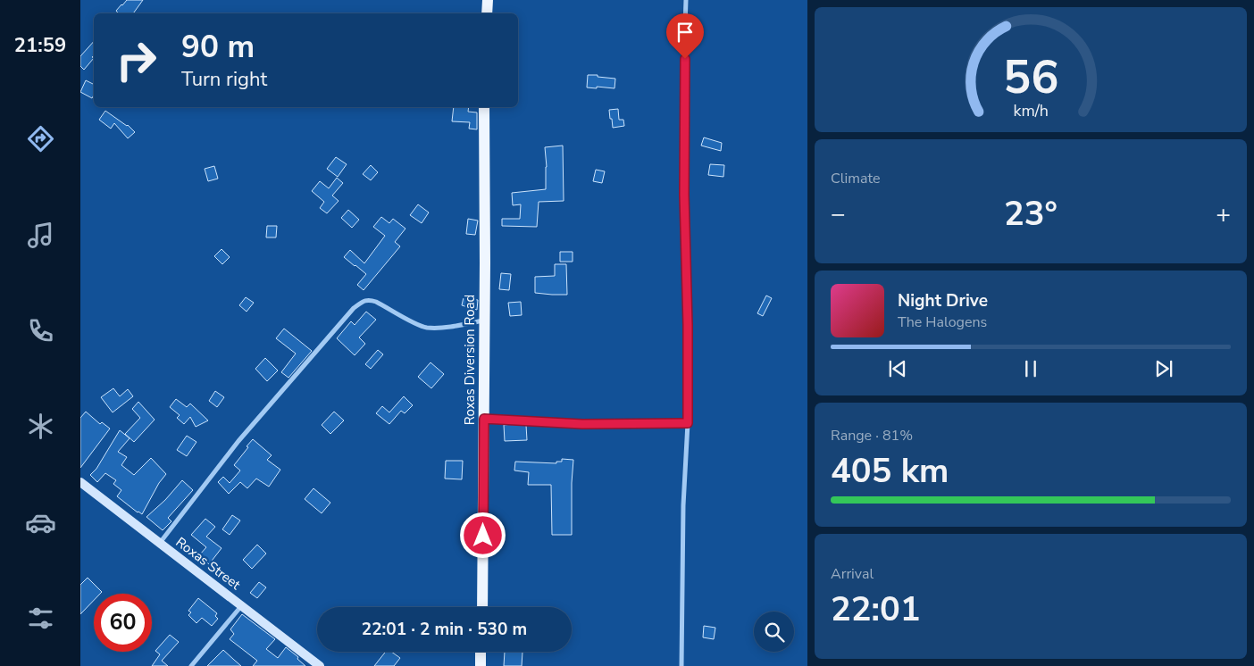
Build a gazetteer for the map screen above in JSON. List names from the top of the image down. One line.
{"streets":{"main road":["Roxas Diversion Road","Roxas Street"]},"page":{"tabs":"21:59","turn":["90 m","Turn right"],"tile":["Climate",["Range · 81%","405 km"],["Arrival","22:01"]],"heat":["−","23°","+"],"song":["Night Drive","The Halogens"],"limit":"60","trip":"22:01 · 2 min · 530 m","gauge":["56","km/h"]}}
